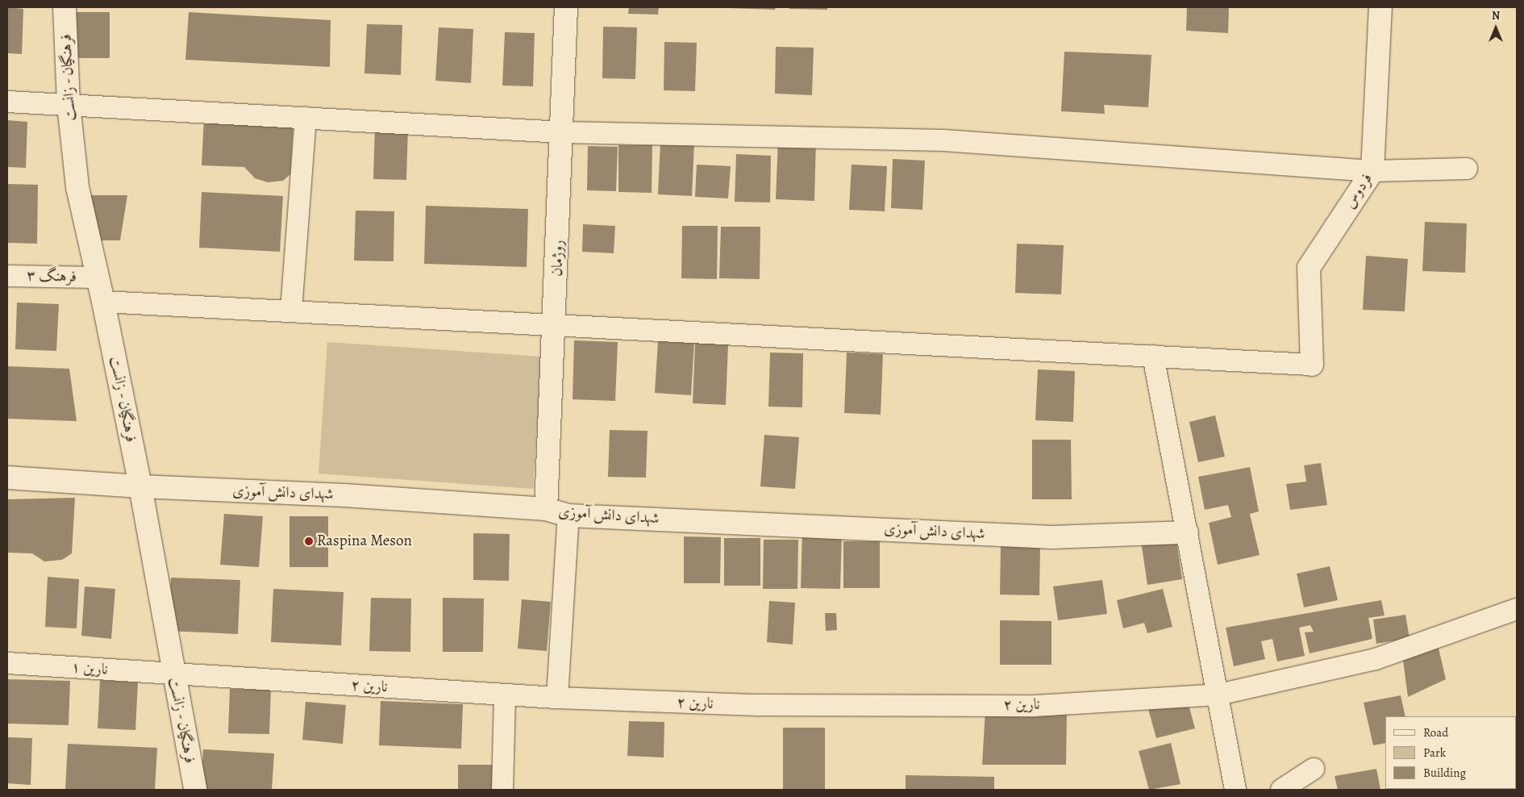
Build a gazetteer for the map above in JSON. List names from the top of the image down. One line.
{"streets":{"street":["فرهنگیان - زانست","فردوس","روژمان","فرهنگ ۳","شهدای دانش آموزی","نارین ۱","نارین ۲"]},"crossings":[["فرهنگیان - زانست","فرهنگ ۳"],["فرهنگیان - زانست","شهدای دانش آموزی"],["فرهنگیان - زانست","نارین ۱"],["فرهنگیان - زانست","نارین ۲"],["روژمان","شهدای دانش آموزی"],["نارین ۱","نارین ۲"]],"places":["Raspina Meson"],"legend":["Road","Park","Building"],"north":"top"}
